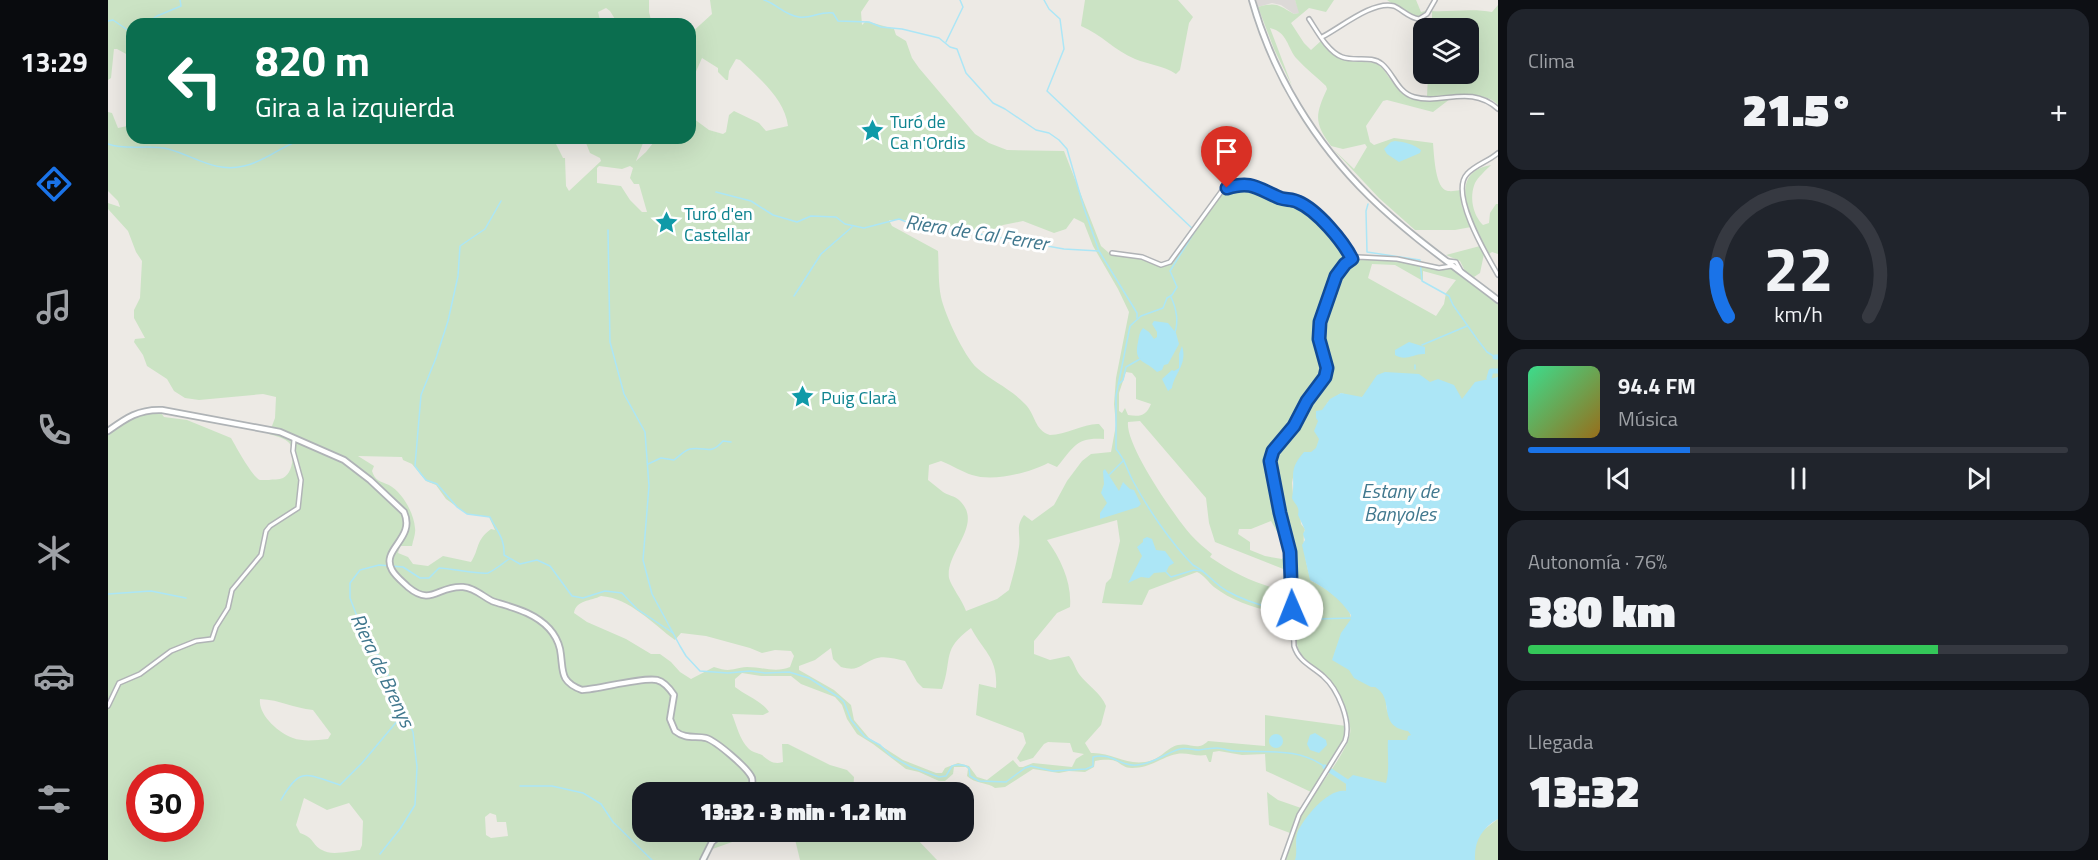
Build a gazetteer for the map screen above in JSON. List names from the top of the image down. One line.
{"water":["Riera de Cal Ferrer","Estany de Banyoles","Riera de Brenys"],"places":{"place":["Turó de Ca n'Ordis","Turó d'en Castellar","Puig Clarà"]},"page":{"tabs":"13:29","tile":["Clima",["Autonomía · 76%","380 km"],["Llegada","13:32"]],"turn":["820 m","Gira a la izquierda"],"heat":["−","21.5°","+"],"song":["94.4 FM","Música"],"limit":"30","trip":"13:32 · 3 min · 1.2 km","gauge":["22","km/h"]}}
